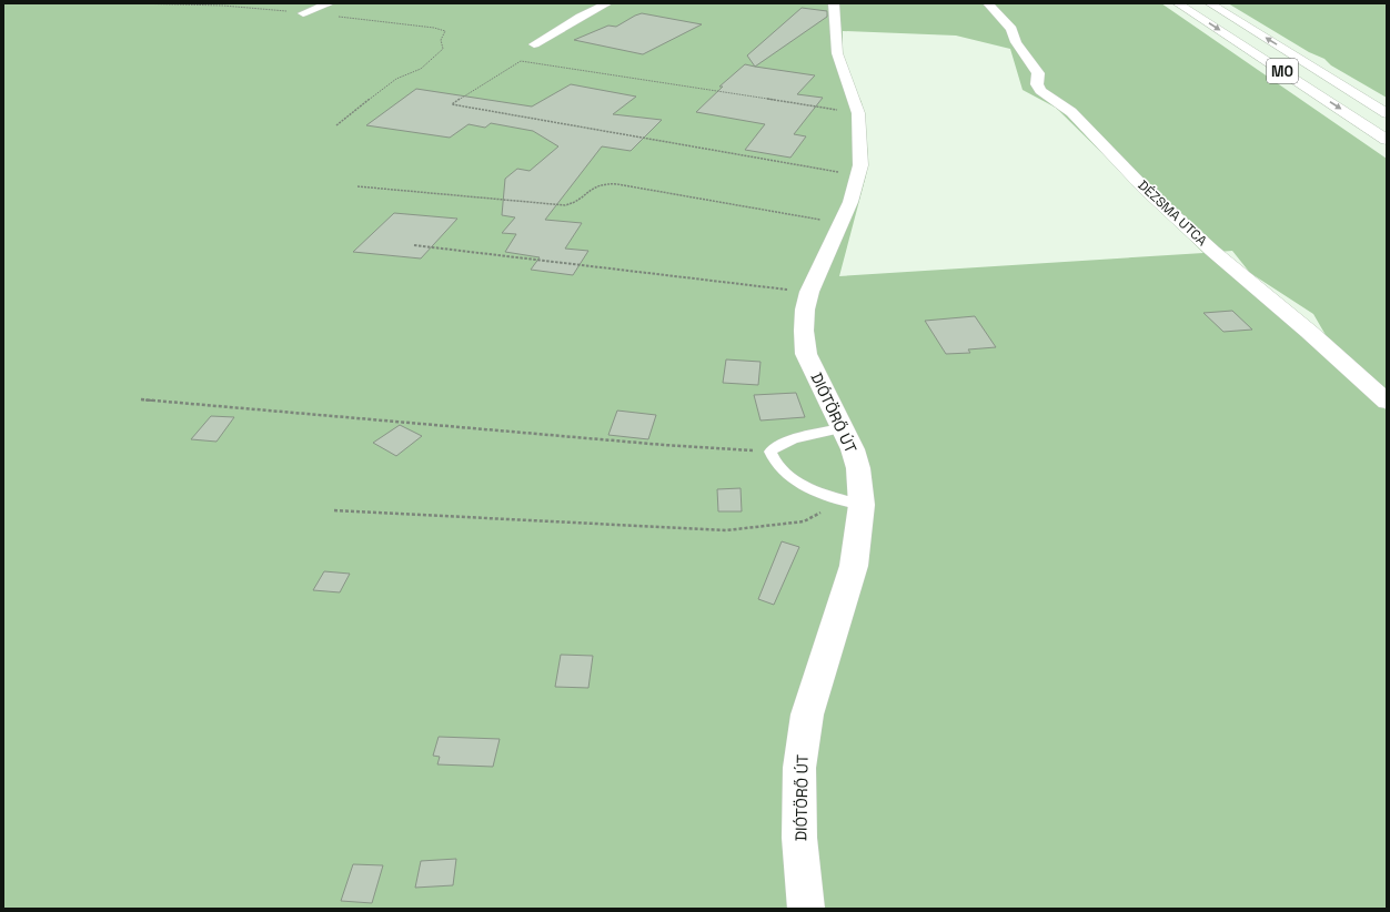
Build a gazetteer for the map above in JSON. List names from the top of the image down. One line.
{"streets":{"main road":["M0","DÉZSMA UTCA","DIÓTÖRŐ ÚT"]}}
